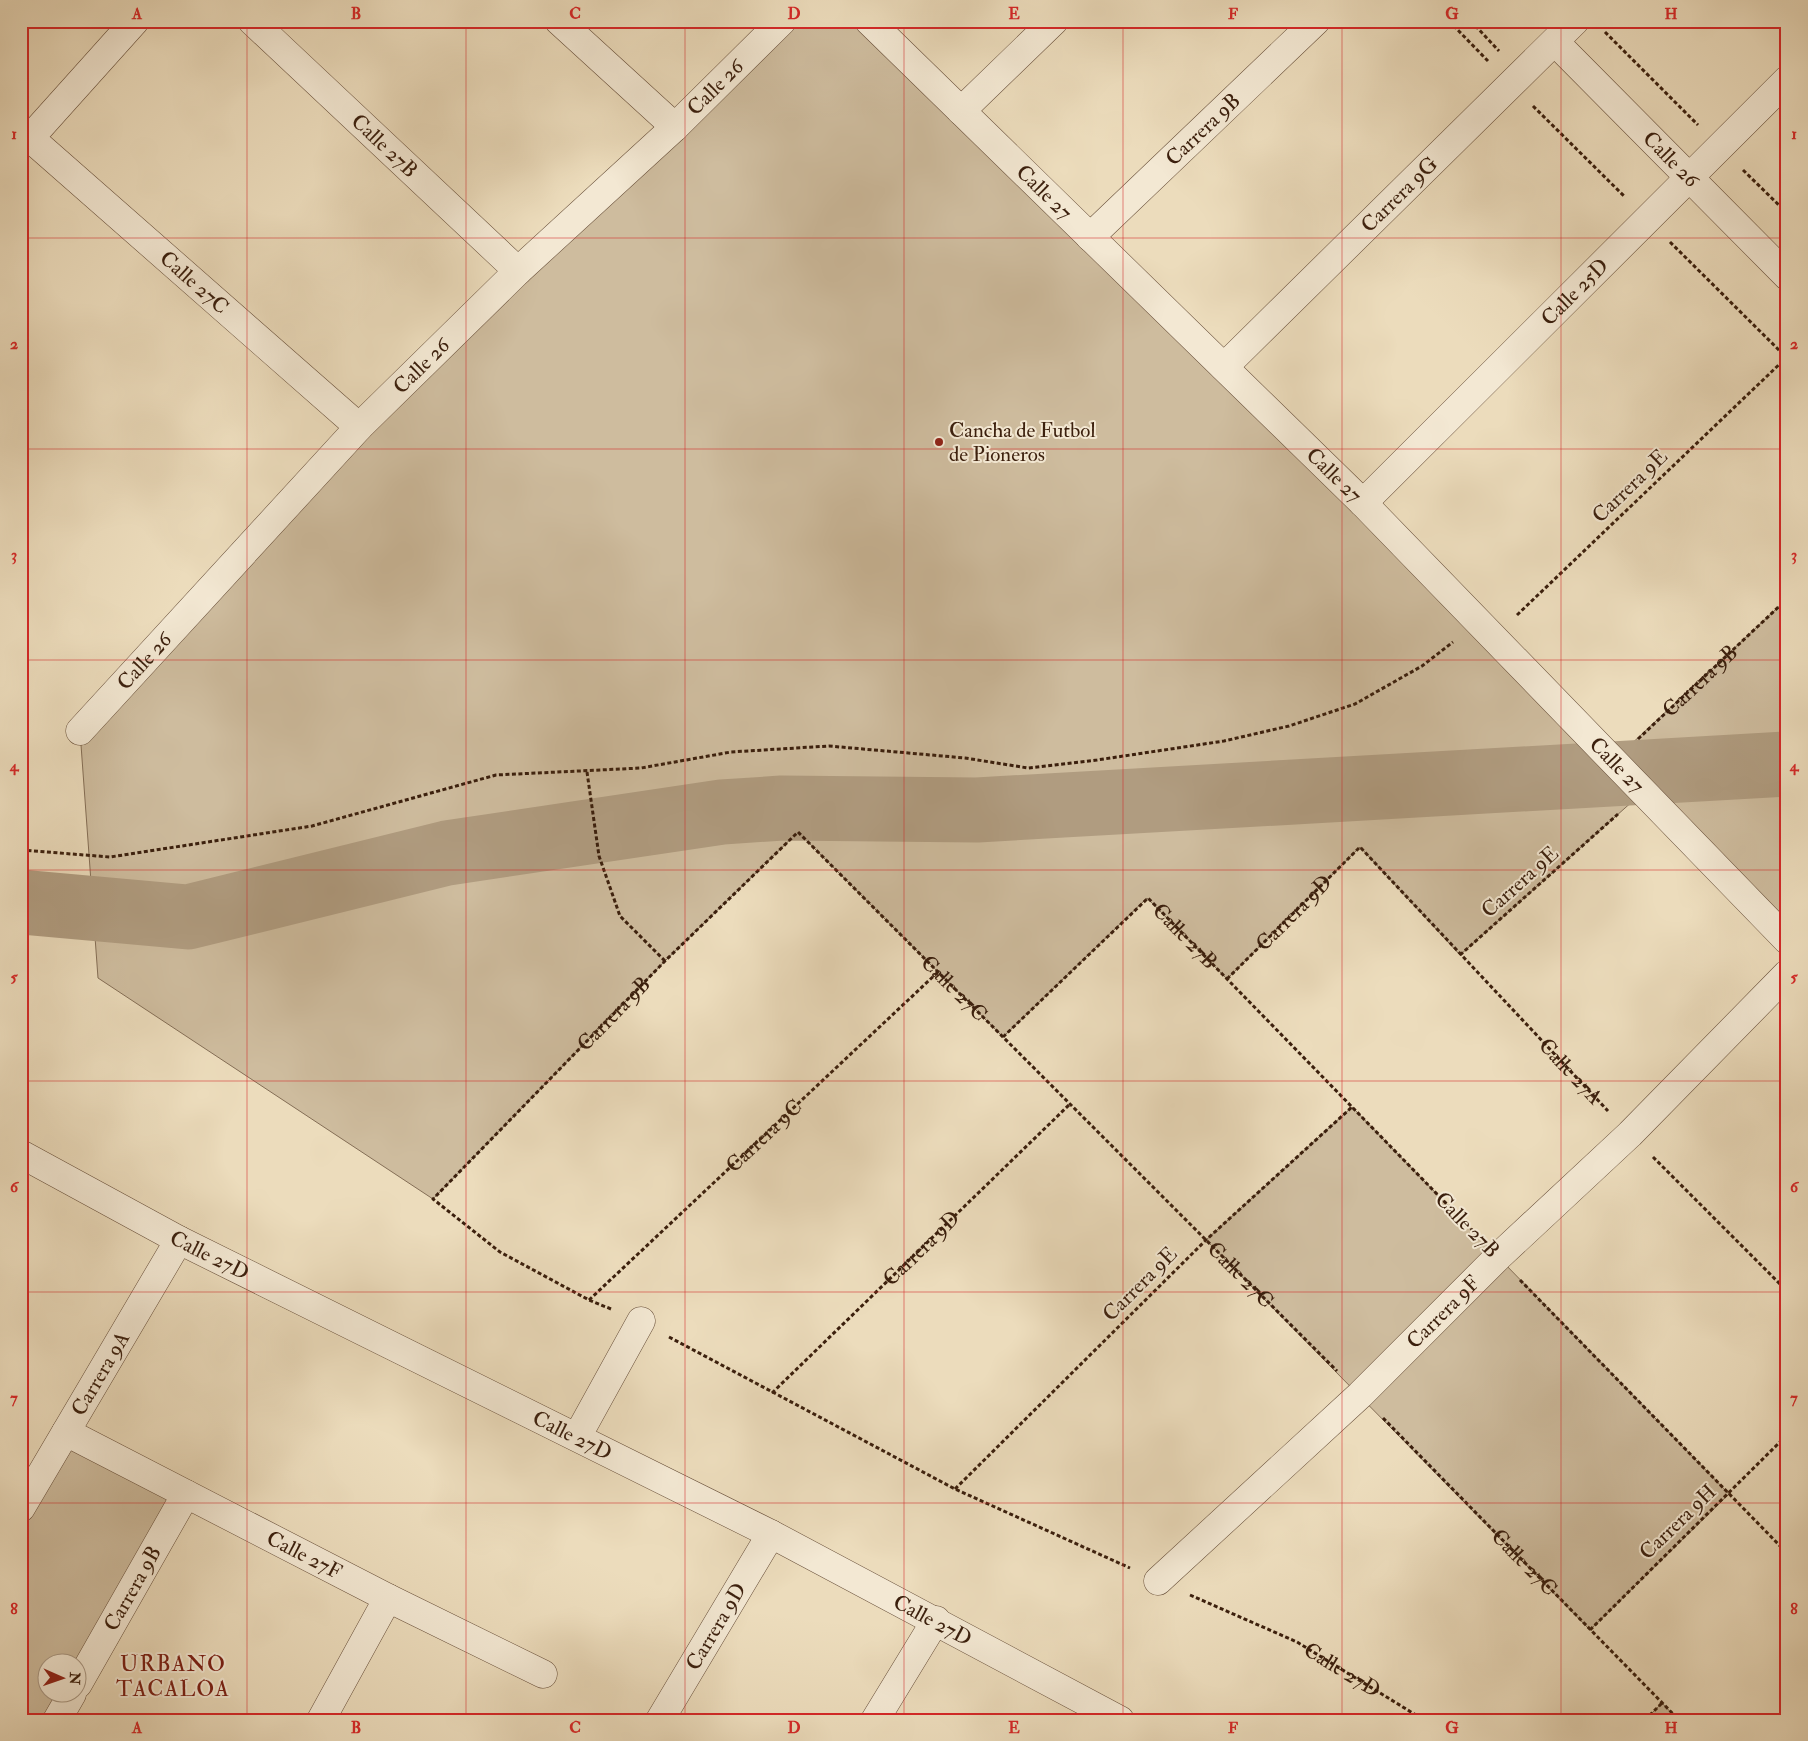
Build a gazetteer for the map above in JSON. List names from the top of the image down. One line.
{"streets":{"street":["Calle 26","Carrera 9B","Calle 27B","Calle 27","Carrera 9G","Calle 27C","Calle 25D","Carrera 9D","Calle 27D","Carrera 9F","Carrera 9A","Calle 27F"],"path":["Carrera 9E","Calle 27A","Carrera 9C","Carrera 9H"]},"crossings":[["Calle 26","Calle 27B"],["Calle 26","Carrera 9G"],["Calle 26","Calle 27C"],["Calle 26","Calle 25D"],["Carrera 9B","Calle 27"],["Carrera 9B","Calle 27C"],["Carrera 9B","Calle 27D"],["Carrera 9B","Calle 27F"],["Calle 27B","Calle 27C"],["Calle 27B","Carrera 9E"],["Calle 27B","Carrera 9D"],["Calle 27B","Carrera 9F"],["Calle 27B","Carrera 9H"],["Calle 27","Carrera 9G"],["Calle 27","Calle 25D"],["Calle 27","Carrera 9E"],["Calle 27C","Carrera 9E"],["Calle 27C","Carrera 9D"],["Calle 27C","Carrera 9C"],["Calle 27C","Carrera 9F"],["Calle 27C","Carrera 9H"],["Carrera 9E","Calle 27A"],["Carrera 9E","Calle 27D"],["Carrera 9D","Calle 27A"],["Carrera 9D","Calle 27D"],["Calle 27A","Carrera 9F"],["Carrera 9C","Calle 27D"],["Calle 27D","Carrera 9F"],["Calle 27D","Carrera 9A"],["Carrera 9A","Calle 27F"]],"districts":["URBANO TACALOA"],"places":["Cancha de Futbol de Pioneros"],"north":"right","grid":{"columns":["A","B","C","D","E","F","G","H"],"rows":["1","2","3","4","5","6","7","8"]}}
